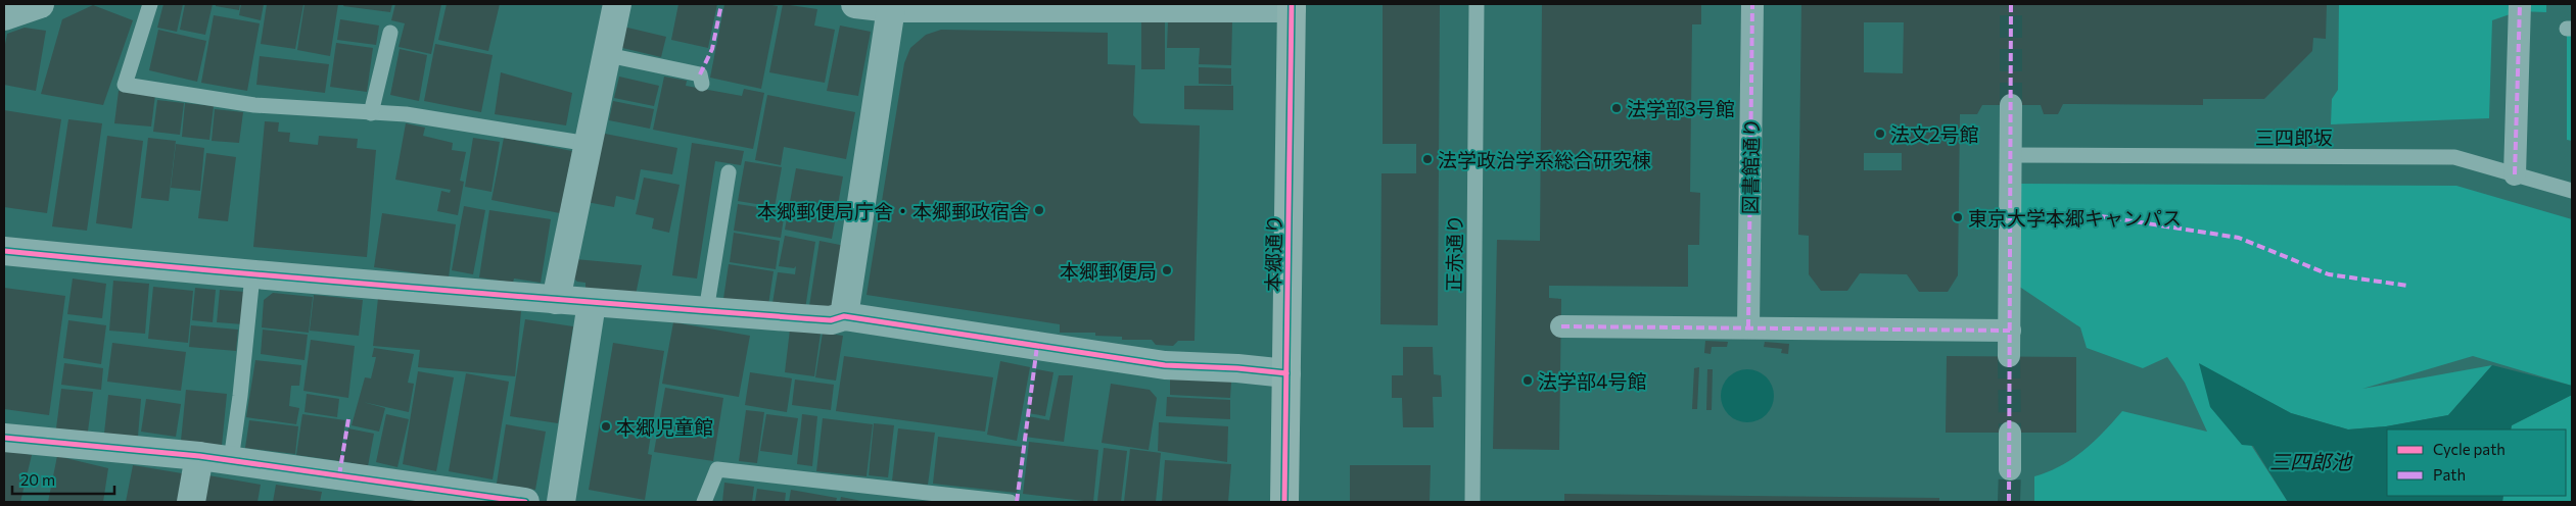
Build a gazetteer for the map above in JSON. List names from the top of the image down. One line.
{"streets":{"highway":["本郷通り"],"street":["図書館通り"],"lane":["三四郎坂","正赤通り"]},"water":["三四郎池"],"places":["法学部3号館","法文2号館","法学政治学系総合研究棟","本郷郵便局庁舎・本郷郵政宿舎","東京大学本郷キャンパス","本郷郵便局","法学部4号館","本郷児童館"],"legend":["Cycle path","Path"],"scale_bar":"20 m"}
